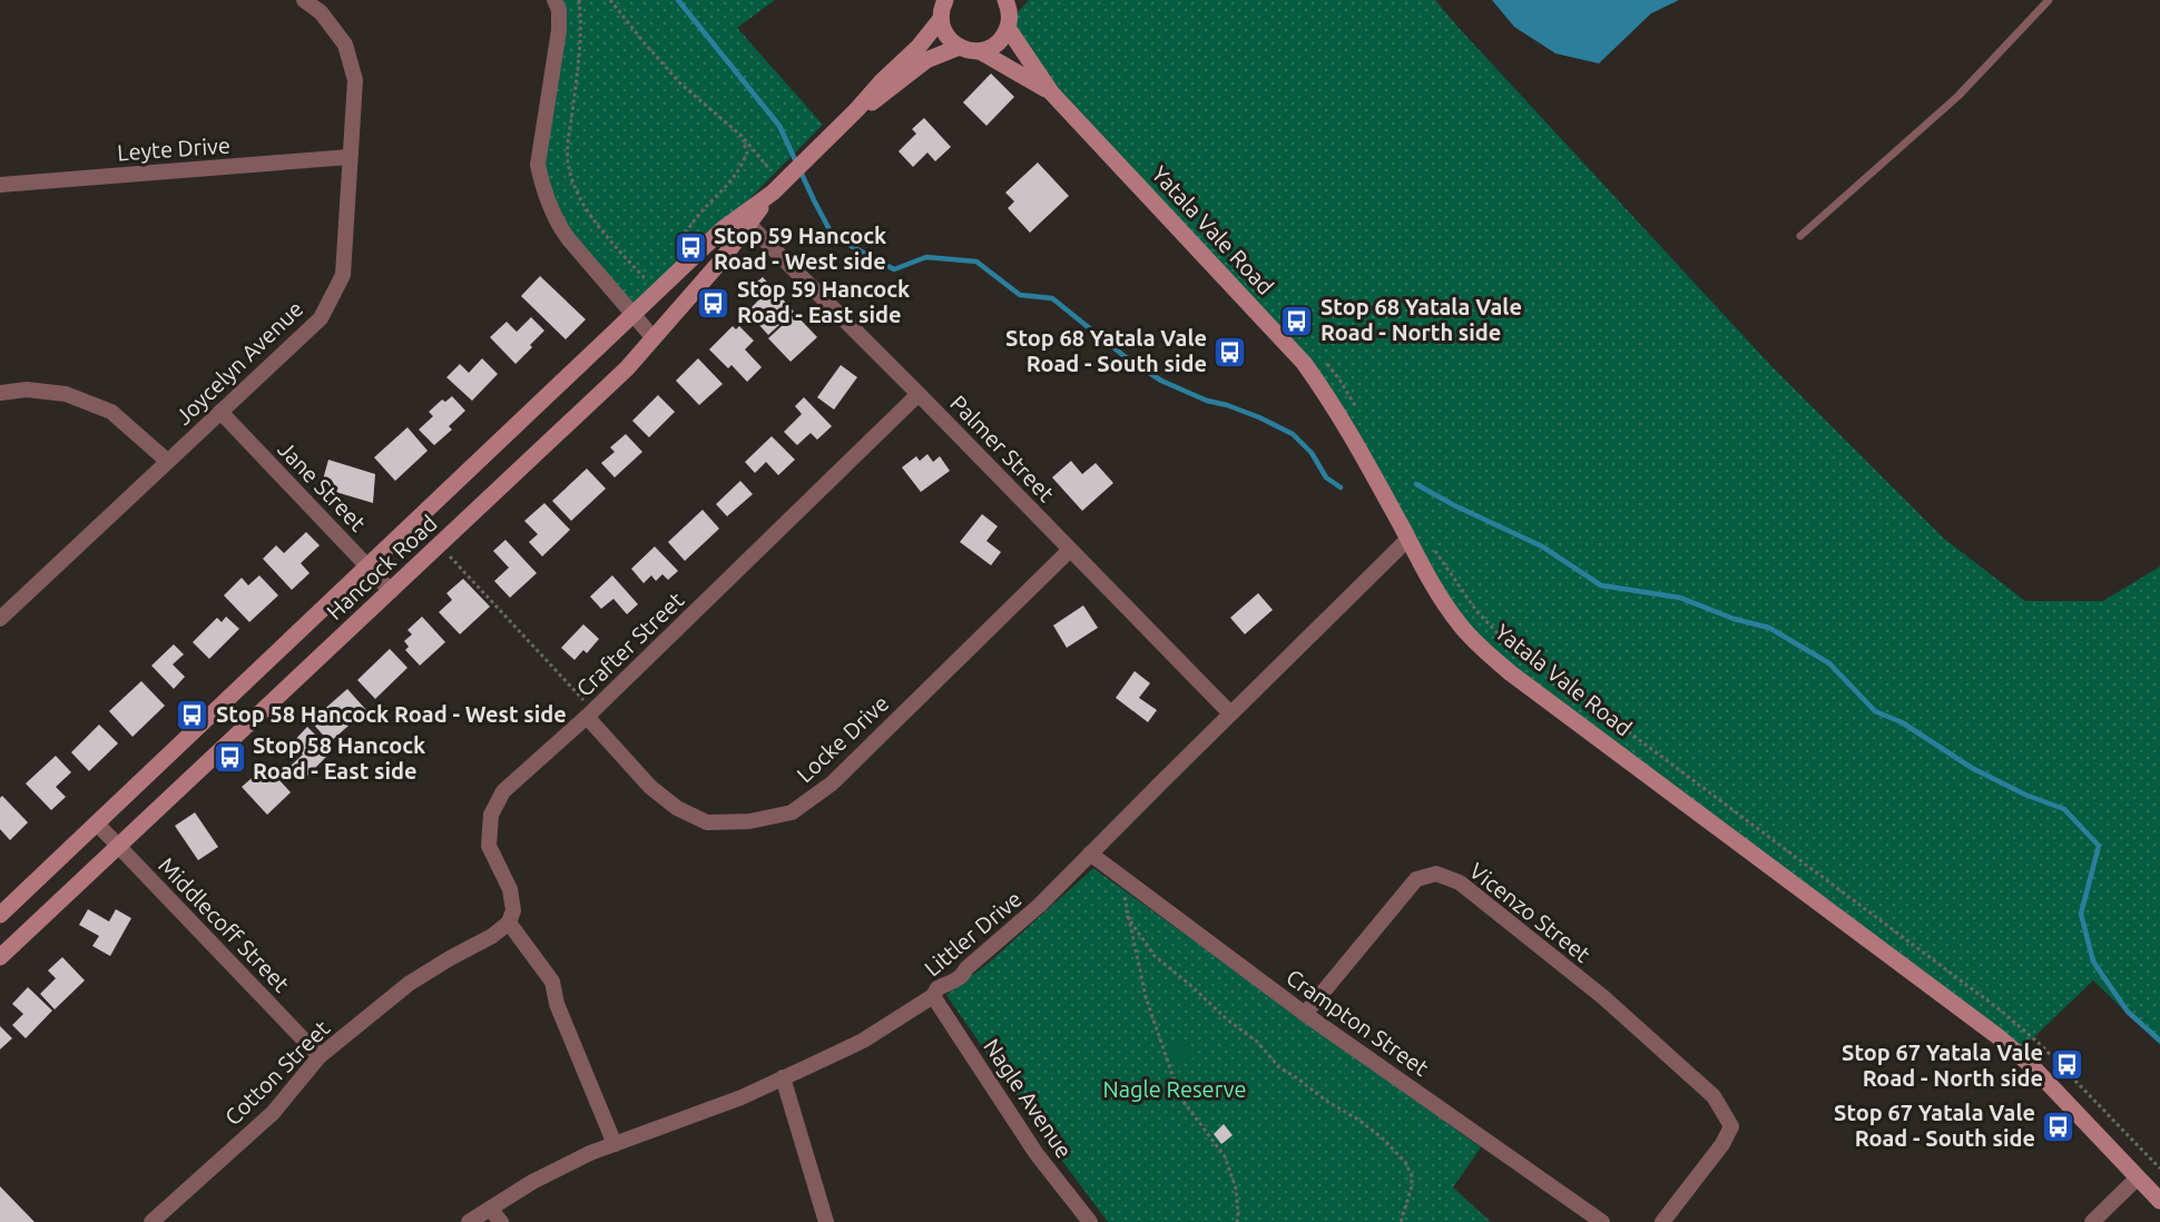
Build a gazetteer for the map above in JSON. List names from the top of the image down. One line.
{"streets":{"main road":["Yatala Vale Road","Hancock Road"],"street":["Leyte Drive","Joycelyn Avenue","Palmer Street","Jane Street","Crafter Street","Locke Drive","Vicenzo Street","Middlecoff Street","Littler Drive","Crampton Street","Cotton Street","Nagle Avenue"]},"crossings":[["Leyte Drive","Joycelyn Avenue"],["Yatala Vale Road","Hancock Road"],["Yatala Vale Road","Littler Drive"],["Joycelyn Avenue","Jane Street"],["Palmer Street","Hancock Road"],["Palmer Street","Crafter Street"],["Palmer Street","Locke Drive"],["Palmer Street","Littler Drive"],["Jane Street","Hancock Road"],["Hancock Road","Middlecoff Street"],["Crafter Street","Locke Drive"],["Crafter Street","Cotton Street"],["Vicenzo Street","Crampton Street"],["Middlecoff Street","Cotton Street"],["Littler Drive","Crampton Street"],["Littler Drive","Nagle Avenue"]],"parks":["Nagle Reserve"],"places":{"bus stop":["Stop 59 Hancock Road - West side","Stop 59 Hancock Road - East side","Stop 68 Yatala Vale Road - North side","Stop 68 Yatala Vale Road - South side","Stop 58 Hancock Road - West side","Stop 58 Hancock Road - East side","Stop 67 Yatala Vale Road - North side","Stop 67 Yatala Vale Road - South side"]}}
